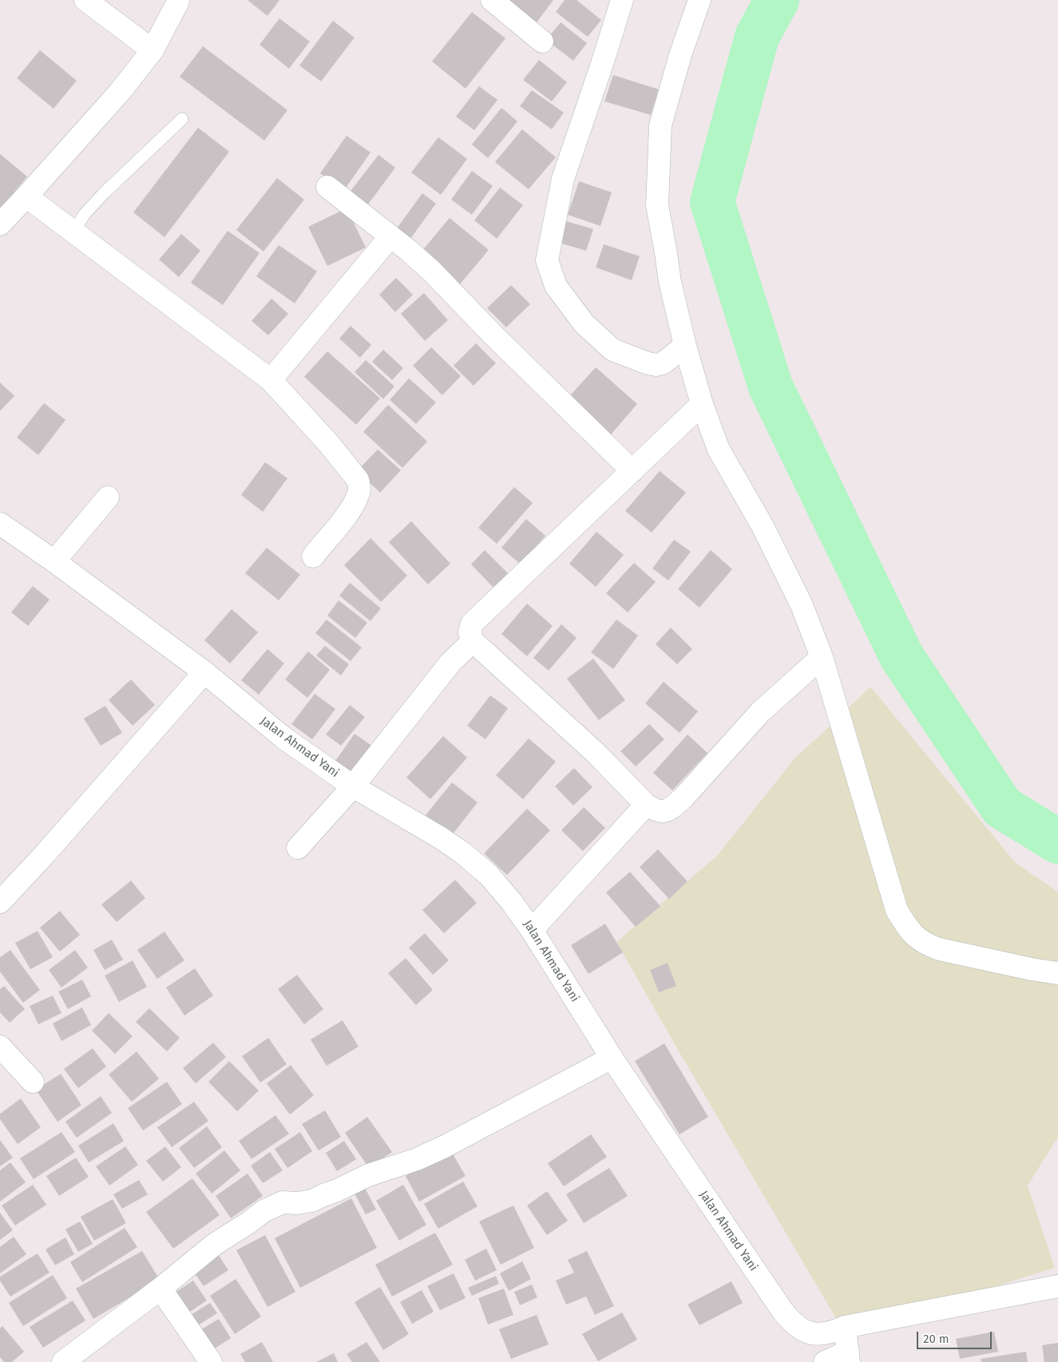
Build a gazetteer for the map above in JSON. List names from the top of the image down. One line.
{"streets":{"street":["Jalan Ahmad Yani"]},"scale_bar":"20 m"}
